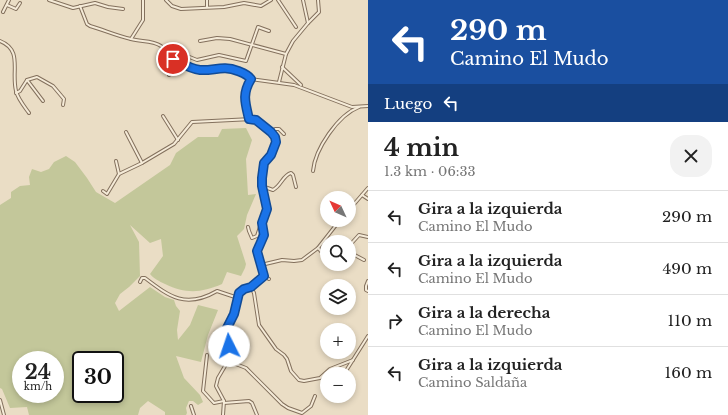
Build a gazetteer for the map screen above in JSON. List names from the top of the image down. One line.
{"north":"top left","page":{"turn":["290 m","Camino El Mudo"],"then":"Luego","heading":["4 min","1.3 km · 06:33"],"list":[{"name":"Gira a la izquierda","note":"Camino El Mudo","value":"290 m"},{"name":"Gira a la izquierda","note":"Camino El Mudo","value":"490 m"},{"name":"Gira a la derecha","note":"Camino El Mudo","value":"110 m"},{"name":"Gira a la izquierda","note":"Camino Saldaña","value":"160 m"}],"map_buttons":["+","−"],"speed":"24 km/h","limit":"30"}}
